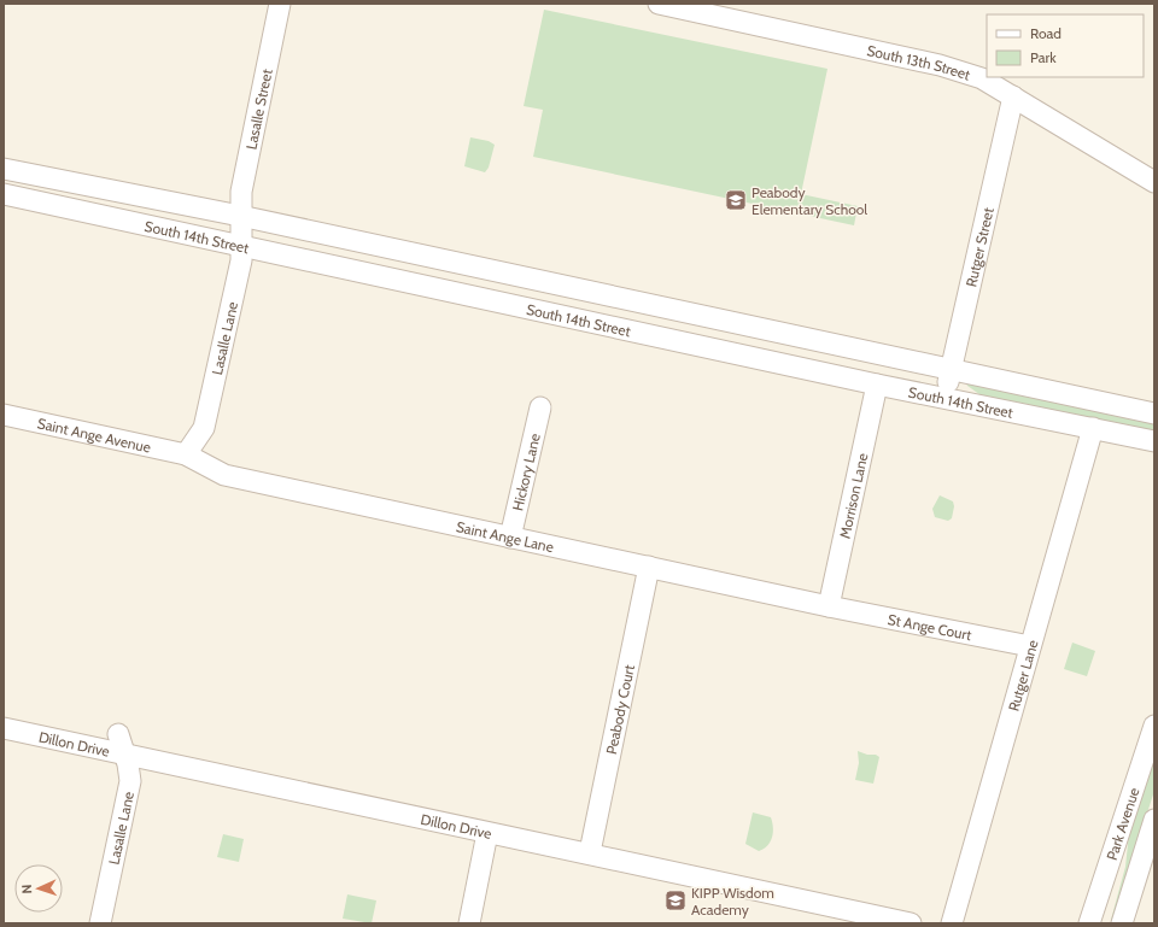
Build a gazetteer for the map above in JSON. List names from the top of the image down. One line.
{"streets":{"street":["South 13th Street","Lasalle Street","South 14th Street","Rutger Street","Lasalle Lane","Saint Ange Avenue","Hickory Lane","Morrison Lane","Saint Ange Lane","St Ange Court","Rutger Lane","Peabody Court","Dillon Drive","Park Avenue"]},"crossings":[["South 13th Street","Rutger Street"],["Lasalle Street","South 14th Street"],["Lasalle Street","Lasalle Lane"],["South 14th Street","Rutger Street"],["South 14th Street","Lasalle Lane"],["South 14th Street","Morrison Lane"],["South 14th Street","Rutger Lane"],["Lasalle Lane","Saint Ange Avenue"],["Lasalle Lane","Saint Ange Lane"],["Lasalle Lane","Dillon Drive"],["Saint Ange Avenue","Saint Ange Lane"],["Hickory Lane","Saint Ange Lane"],["Morrison Lane","Saint Ange Lane"],["Morrison Lane","St Ange Court"],["Saint Ange Lane","St Ange Court"],["Saint Ange Lane","Peabody Court"],["St Ange Court","Rutger Lane"],["Peabody Court","Dillon Drive"]],"places":{"school or university":["Peabody Elementary School","KIPP Wisdom Academy"]},"legend":["Road","Park"],"north":"left"}
